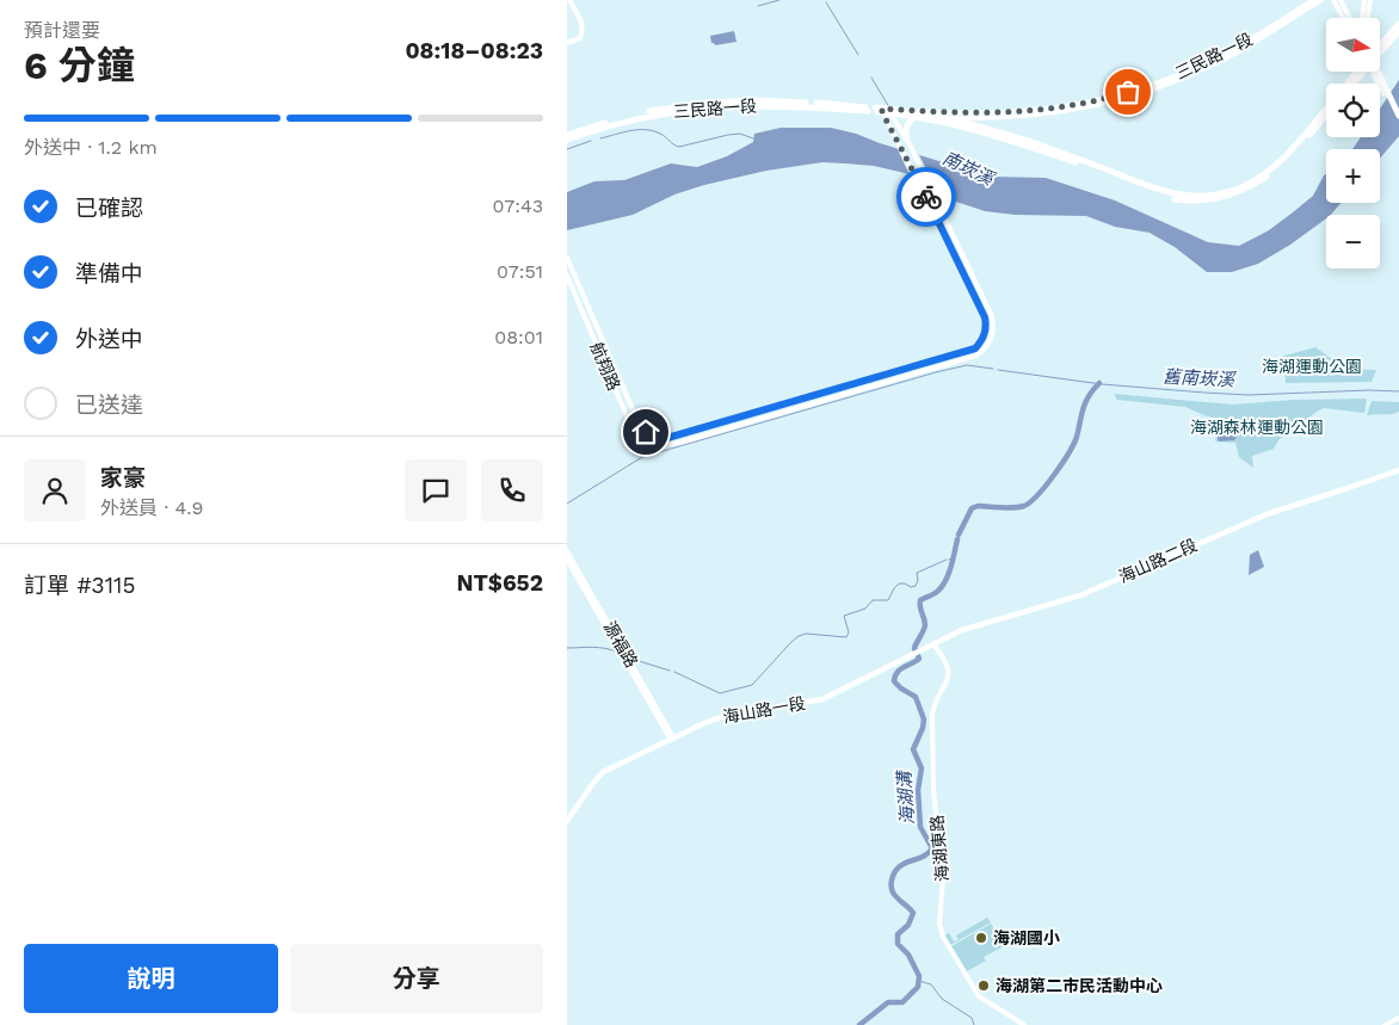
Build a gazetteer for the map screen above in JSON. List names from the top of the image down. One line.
{"streets":{"main road":["三民路一段","海山路二段","海山路一段"],"street":["航翔路","源福路","海湖東路"]},"crossings":[["三民路一段","航翔路"],["海山路二段","海山路一段"],["海山路二段","海湖東路"],["源福路","海山路一段"]],"water":["南崁溪","舊南崁溪","海湖溝"],"parks":["海湖運動公園","海湖森林運動公園"],"places":["海湖國小","海湖第二市民活動中心"],"north":"right","page":{"heading":["6 分鐘","預計還要","08:18–08:23"],"panel":["家豪","外送員 · 4.9","訂單 #3115","NT$652"],"map_buttons":["+","−"],"bar":"外送中 · 1.2 km","list":[["已確認","07:43"],["準備中","07:51"],["外送中","08:01"],"已送達"],"buttons":["說明","分享"]}}
